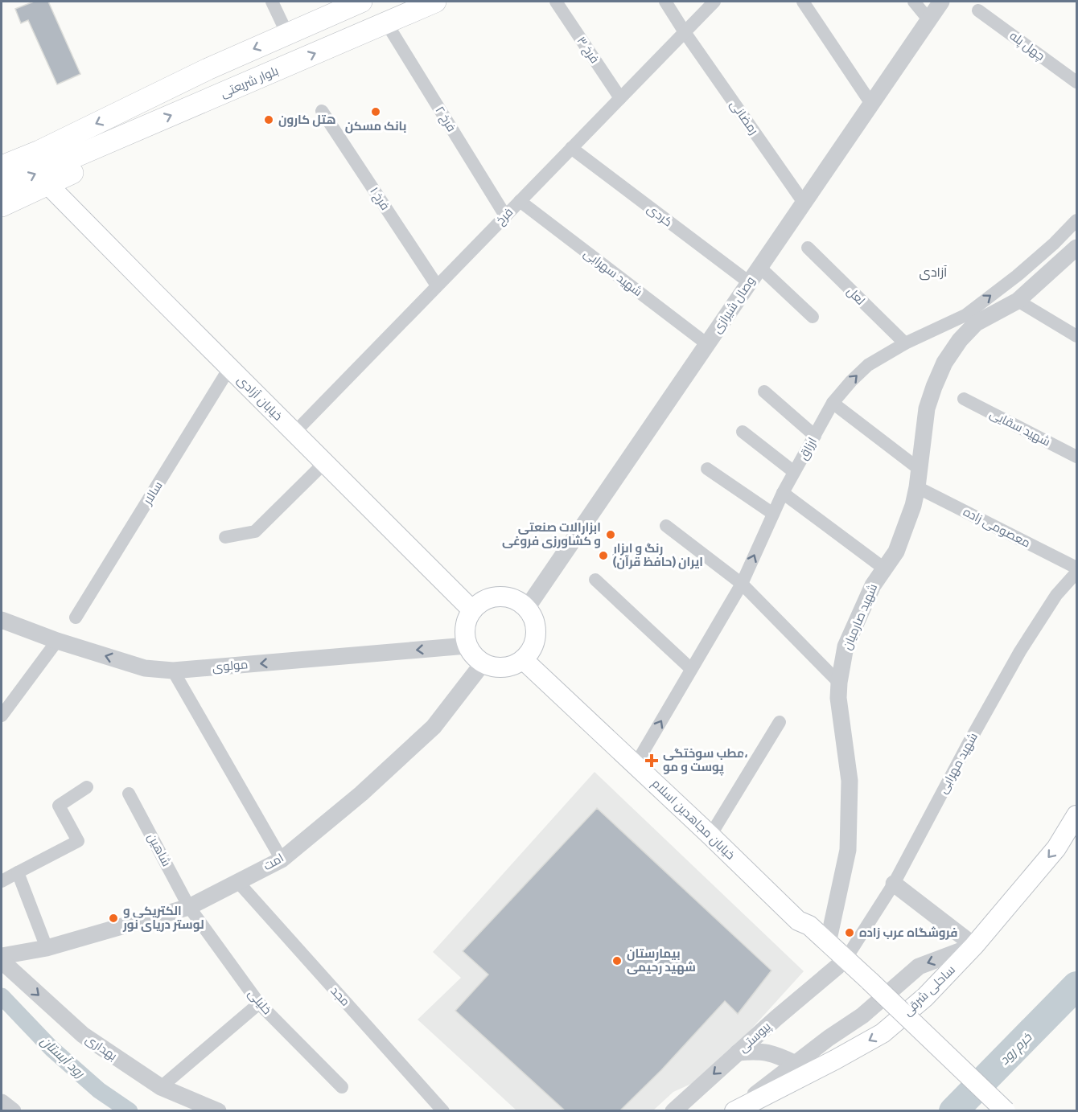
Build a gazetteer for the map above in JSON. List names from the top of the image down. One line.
{"streets":{"main road":["بلوار شریعتی","خیابان آزادی","خیابان مجاهدین اسلام","ساحلی شرقی"],"street":["چهل پله","فرخ ۳","رمضانی","فرخ ۲","فرخ ۱","کردی","فرخ","شهید سهرابی","لعل","وصال شیرازی","شهید سقایی","ارزاق","سالار","معصومی زاده","شهید صارمیان","مولوی","شهید مهرابی","شاهین","امت","مجد","خلیلی","پیوستی","بهداری"]},"crossings":[["فرخ ۳","فرخ"],["بلوار شریعتی","فرخ ۲"],["رمضانی","فرخ"],["رمضانی","وصال شیرازی"],["فرخ ۲","فرخ"],["فرخ ۱","فرخ"],["کردی","فرخ"],["کردی","وصال شیرازی"],["فرخ","شهید سهرابی"],["فرخ","خیابان آزادی"],["شهید سهرابی","وصال شیرازی"],["لعل","ارزاق"],["وصال شیرازی","خیابان آزادی"],["وصال شیرازی","مولوی"],["وصال شیرازی","خیابان مجاهدین اسلام"],["وصال شیرازی","امت"],["خیابان آزادی","سالار"],["خیابان آزادی","مولوی"],["خیابان آزادی","خیابان مجاهدین اسلام"],["خیابان آزادی","امت"],["ارزاق","خیابان مجاهدین اسلام"],["معصومی زاده","شهید صارمیان"],["شهید صارمیان","خیابان مجاهدین اسلام"],["مولوی","خیابان مجاهدین اسلام"],["مولوی","امت"],["شهید مهرابی","خیابان مجاهدین اسلام"],["شهید مهرابی","پیوستی"],["خیابان مجاهدین اسلام","امت"],["خیابان مجاهدین اسلام","پیوستی"],["شاهین","امت"],["شاهین","خلیلی"],["امت","مجد"],["امت","خلیلی"]],"one_way":["ارزاق","مولوی","ساحلی شرقی","بهداری"],"districts":["آزادی"],"water":["خرم رود","رود آبستان"],"places":{"other":["بانک مسکن","هتل کارون","ابزارالات صنعتی و کشاورزی فروغی","رنگ و ابزار ایران (حافظ قرآن)","الکتریکی و لوستر دریای نور","فروشگاه عرب زاده","بیمارستان شهید رحیمی"],"health":["مطب سوختگی، پوست و مو"]}}
